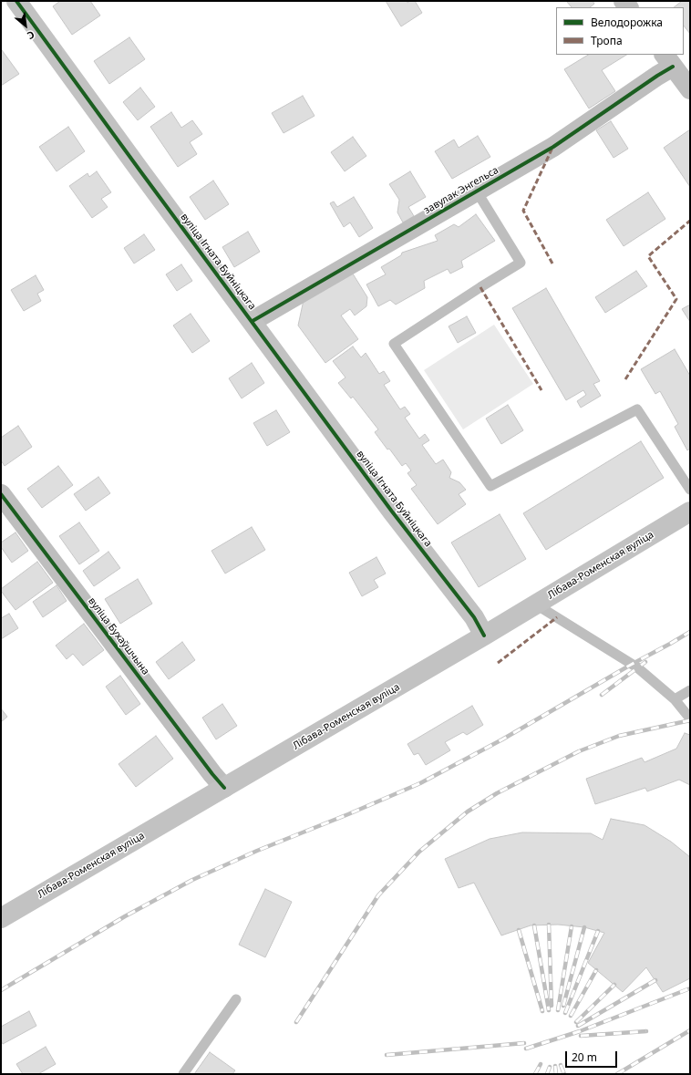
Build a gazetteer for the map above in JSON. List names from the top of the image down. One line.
{"streets":{"main road":["вуліца Ігната Буйніцкага","Лібава-Роменская вуліца"],"street":["завулак Энгельса","вуліца Бухаўшчына"]},"crossings":[["завулак Энгельса","вуліца Ігната Буйніцкага"],["вуліца Ігната Буйніцкага","Лібава-Роменская вуліца"],["Лібава-Роменская вуліца","вуліца Бухаўшчына"]],"legend":["Велодорожка","Тропа"],"scale_bar":"20 m","north":"bottom right"}
